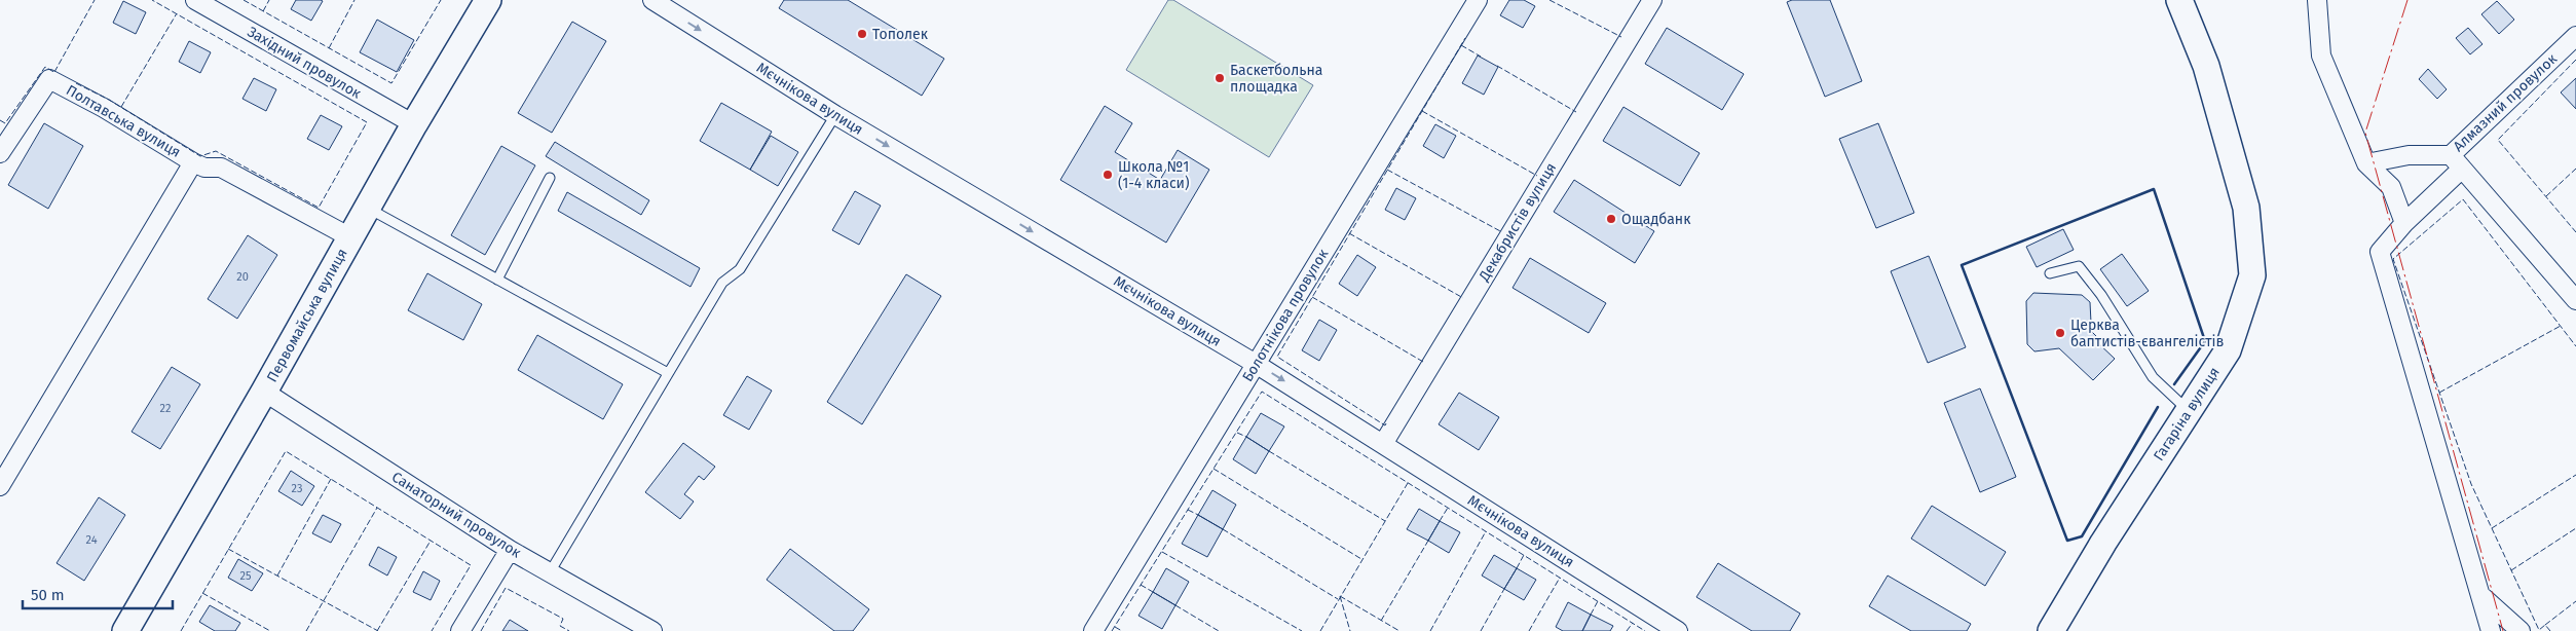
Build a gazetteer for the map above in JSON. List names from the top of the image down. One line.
{"streets":{"main road":["Первомайська вулиця","Гагаріна вулиця"],"street":["Західний провулок","Мєчнікова вулиця","Алмазний провулок","Полтавська вулиця","Декабристів вулиця","Болотнікова провулок","Санаторний провулок"]},"crossings":[["Західний провулок","Первомайська вулиця"],["Мєчнікова вулиця","Декабристів вулиця"],["Мєчнікова вулиця","Болотнікова провулок"],["Первомайська вулиця","Санаторний провулок"]],"one_way":["Мєчнікова вулиця"],"places":["Тополек","Баскетбольна площадка","Школа №1 (1-4 класи)","Ощадбанк","Церква баптистів-євангелістів"],"house_numbers":["20","22","23","24","25"],"scale_bar":"50 m"}
